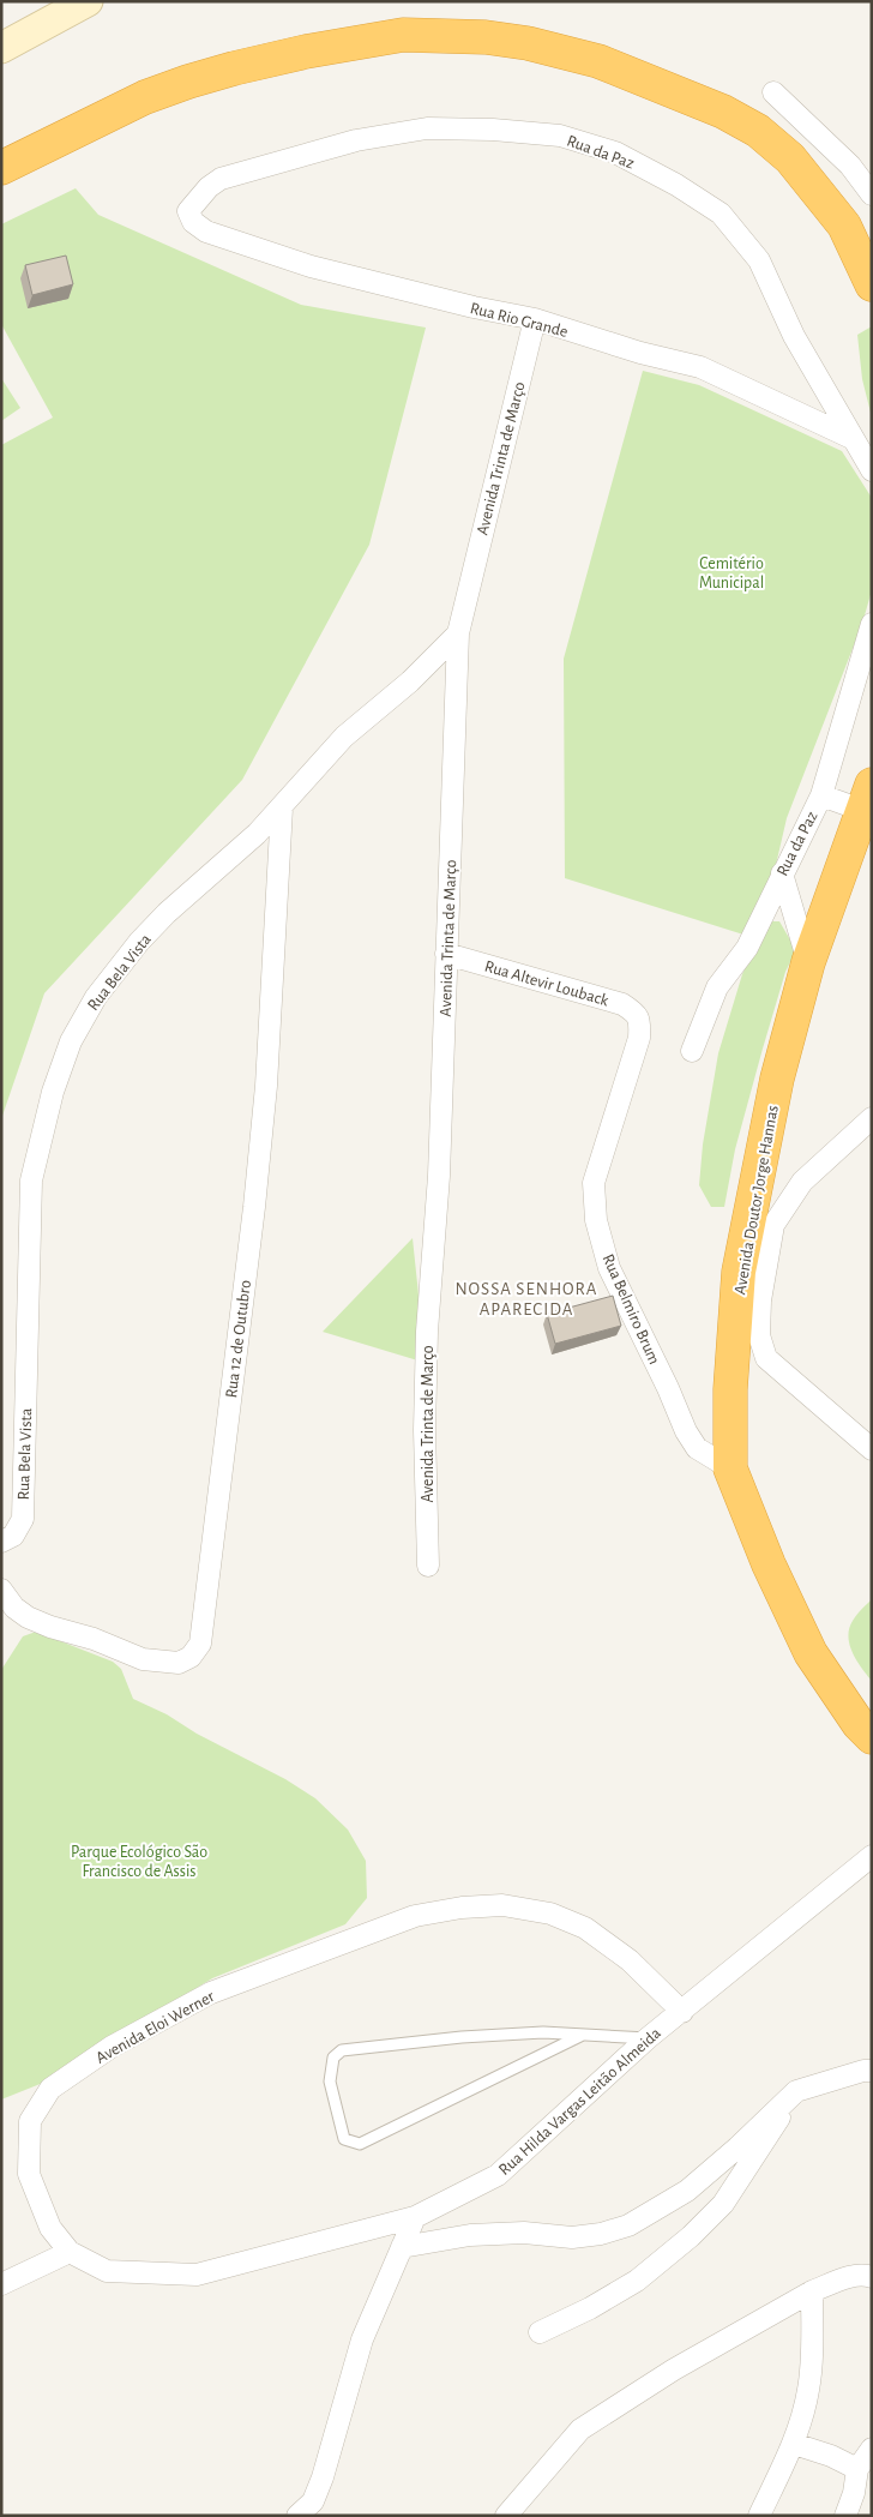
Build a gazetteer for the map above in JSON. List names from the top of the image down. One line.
{"streets":{"highway":["Avenida Doutor Jorge Hannas"],"street":["Rua da Paz","Rua Rio Grande","Avenida Trinta de Março","Rua Bela Vista","Rua Altevir Louback","Rua Belmiro Brum","Rua 12 de Outubro","Avenida Eloi Werner","Rua Hilda Vargas Leitão Almeida"]},"crossings":[["Rua da Paz","Rua Rio Grande"],["Rua Rio Grande","Avenida Trinta de Março"],["Avenida Trinta de Março","Rua Bela Vista"],["Avenida Trinta de Março","Rua Altevir Louback"],["Rua Bela Vista","Rua 12 de Outubro"],["Rua Altevir Louback","Rua Belmiro Brum"],["Avenida Doutor Jorge Hannas","Rua Belmiro Brum"],["Avenida Eloi Werner","Rua Hilda Vargas Leitão Almeida"]],"districts":["NOSSA SENHORA APARECIDA"],"parks":["Cemitério Municipal","Parque Ecológico São Francisco de Assis"]}
